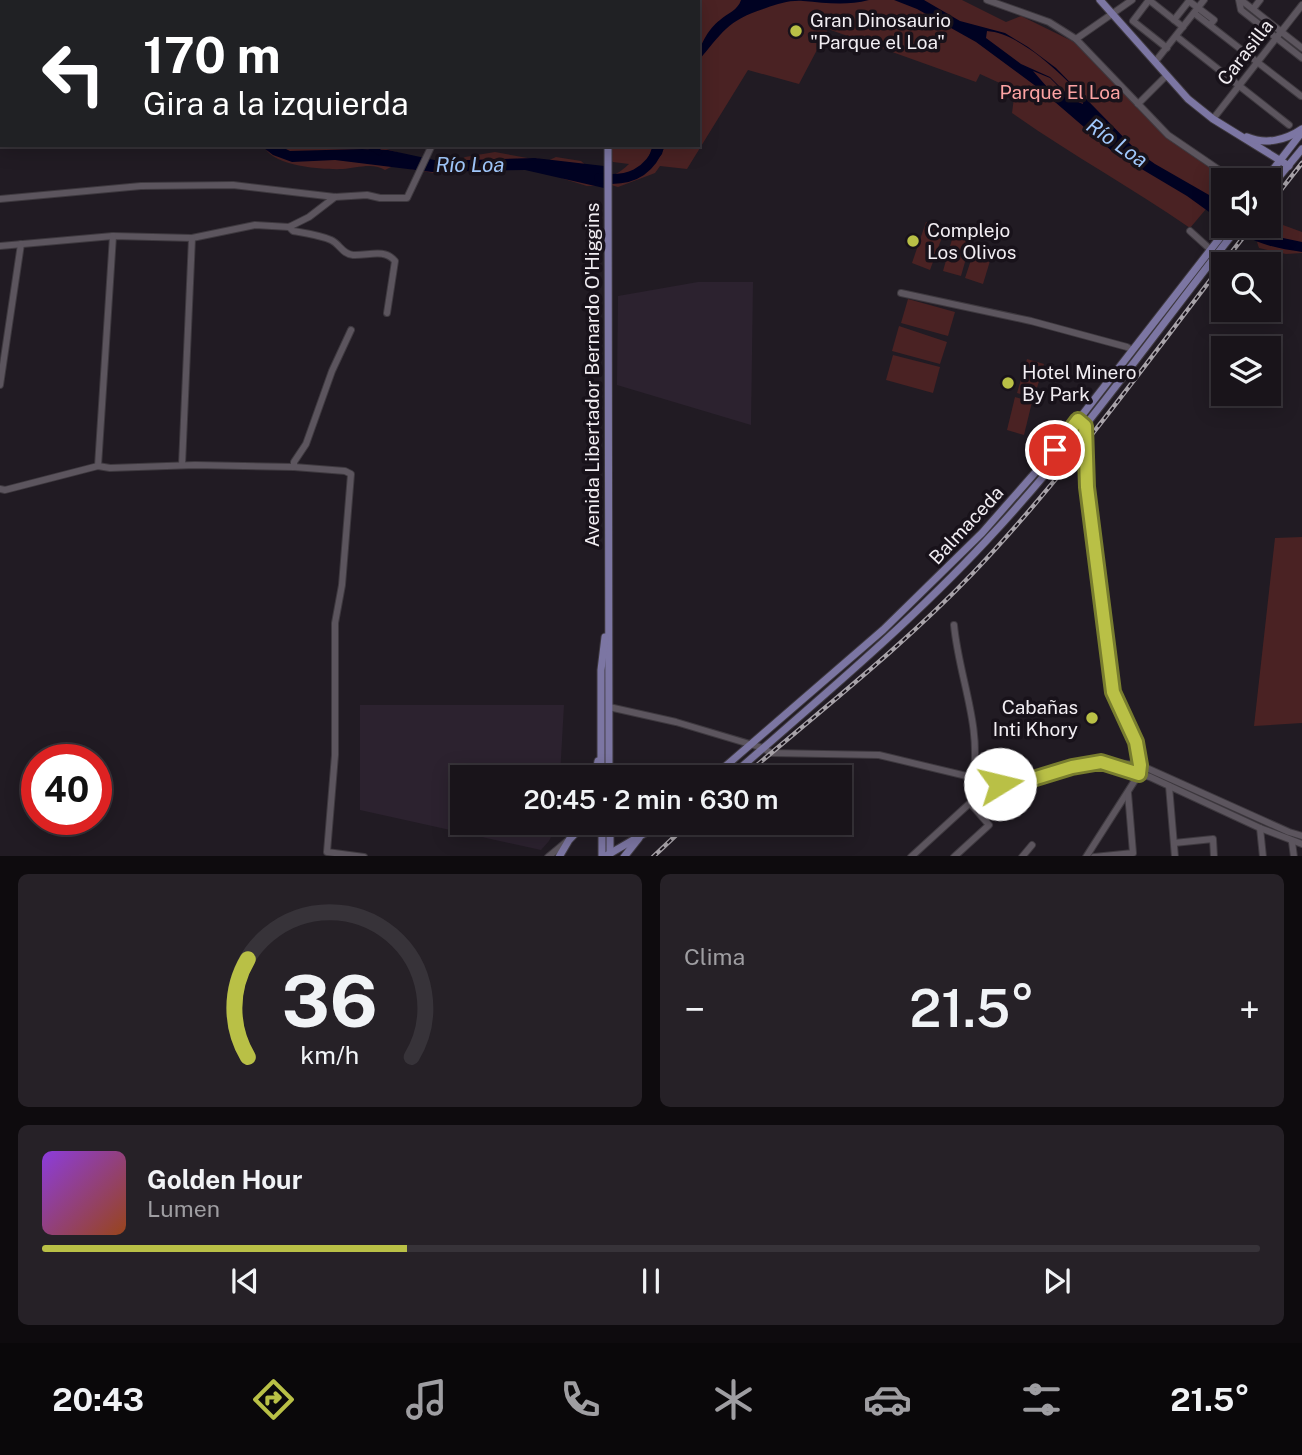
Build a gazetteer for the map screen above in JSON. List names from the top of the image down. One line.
{"streets":{"main road":["Avenida Libertador Bernardo O'Higgins","Balmaceda"],"street":["Carasilla"]},"water":["Río Loa"],"parks":["Parque El Loa"],"places":["Gran Dinosaurio \"Parque el Loa\"","Complejo Los Olivos","Hotel Minero By Park","Cabañas Inti Khory"],"page":{"turn":["170 m","Gira a la izquierda"],"limit":"40","trip":"20:45 · 2 min · 630 m","tile":"Clima","heat":["−","21.5°","+"],"song":["Golden Hour","Lumen"],"tabs":["20:43","21.5°"],"gauge":["36","km/h"]}}
